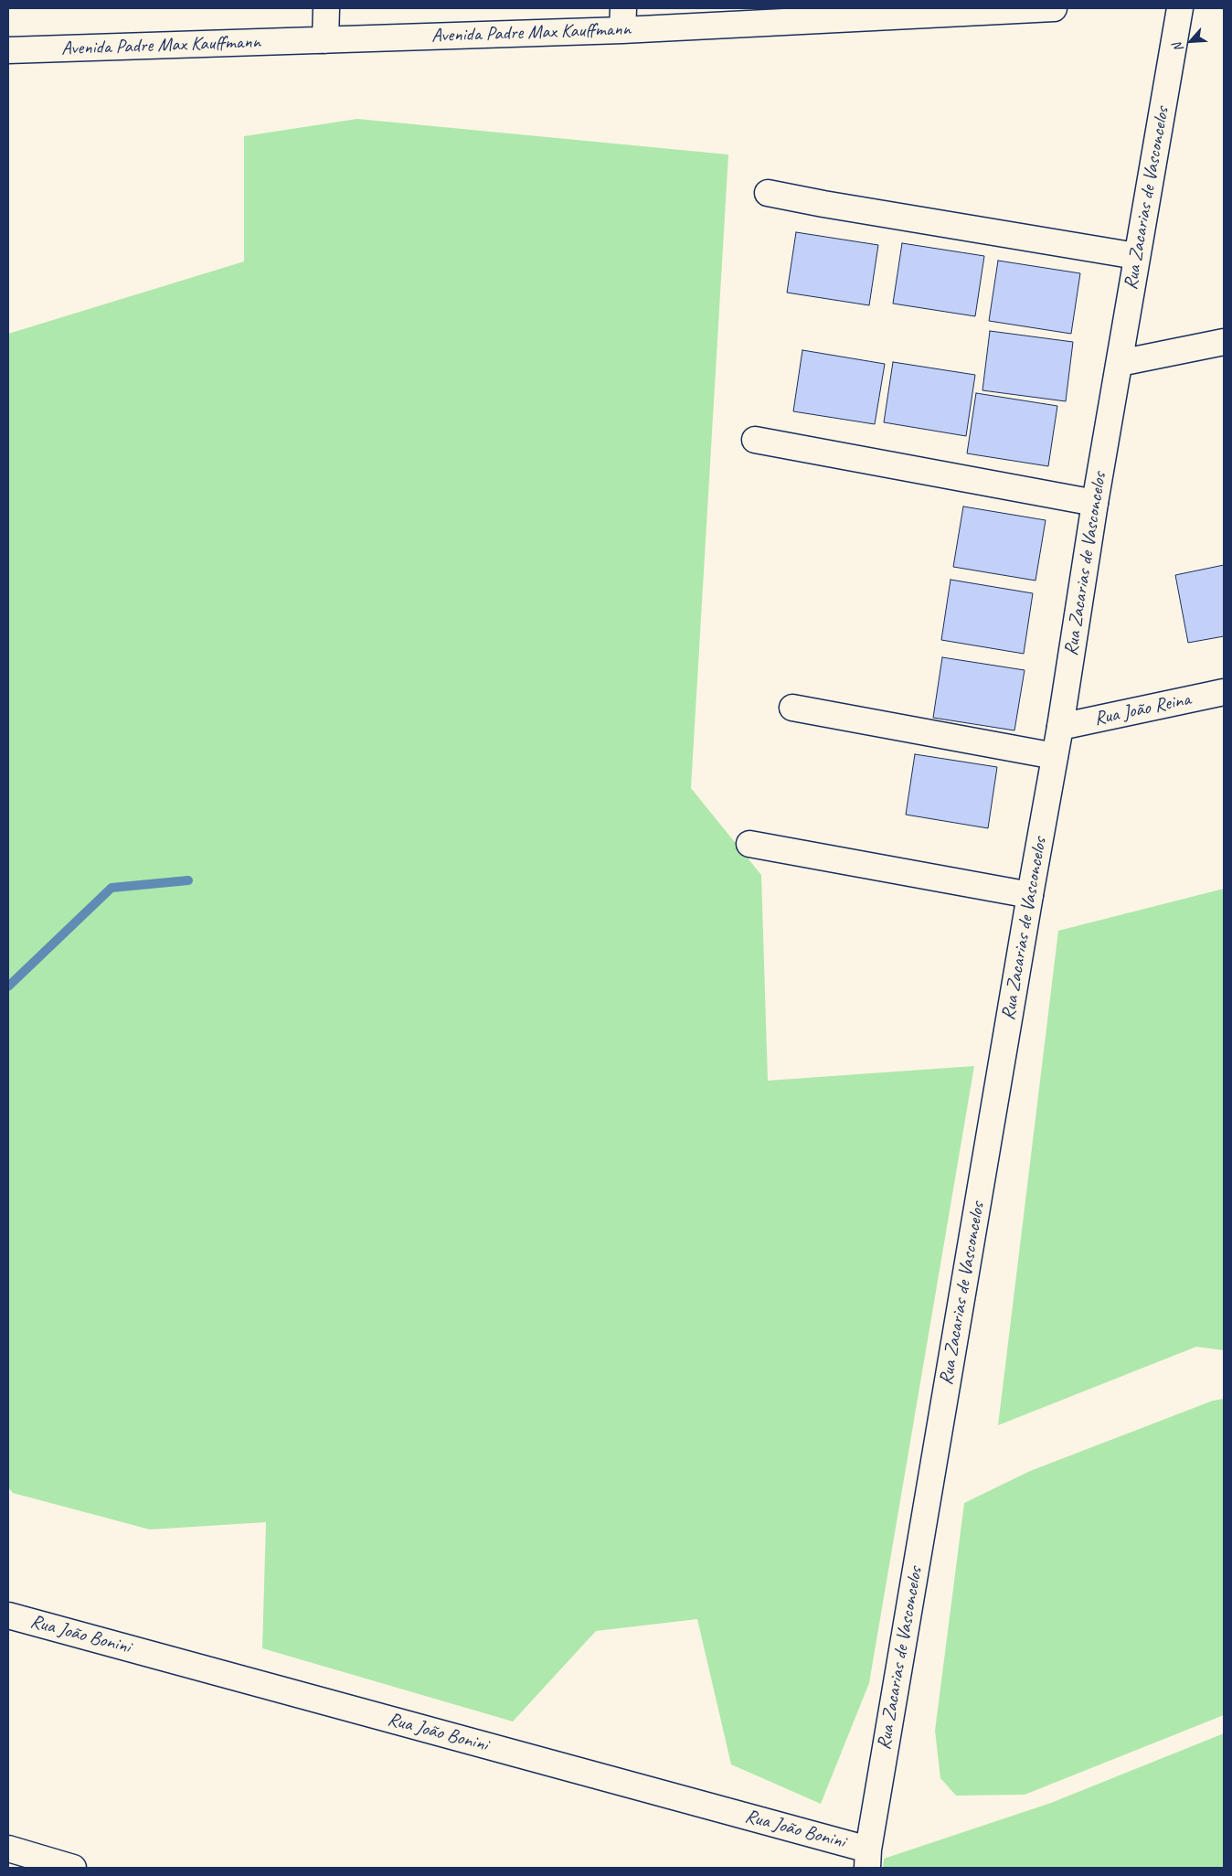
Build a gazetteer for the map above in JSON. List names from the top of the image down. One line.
{"streets":{"street":["Avenida Padre Max Kauffmann","Rua Zacarias de Vasconcelos","Rua João Reina","Rua João Bonini"]},"crossings":[["Rua Zacarias de Vasconcelos","Rua João Reina"],["Rua Zacarias de Vasconcelos","Rua João Bonini"]],"north":"bottom left"}
